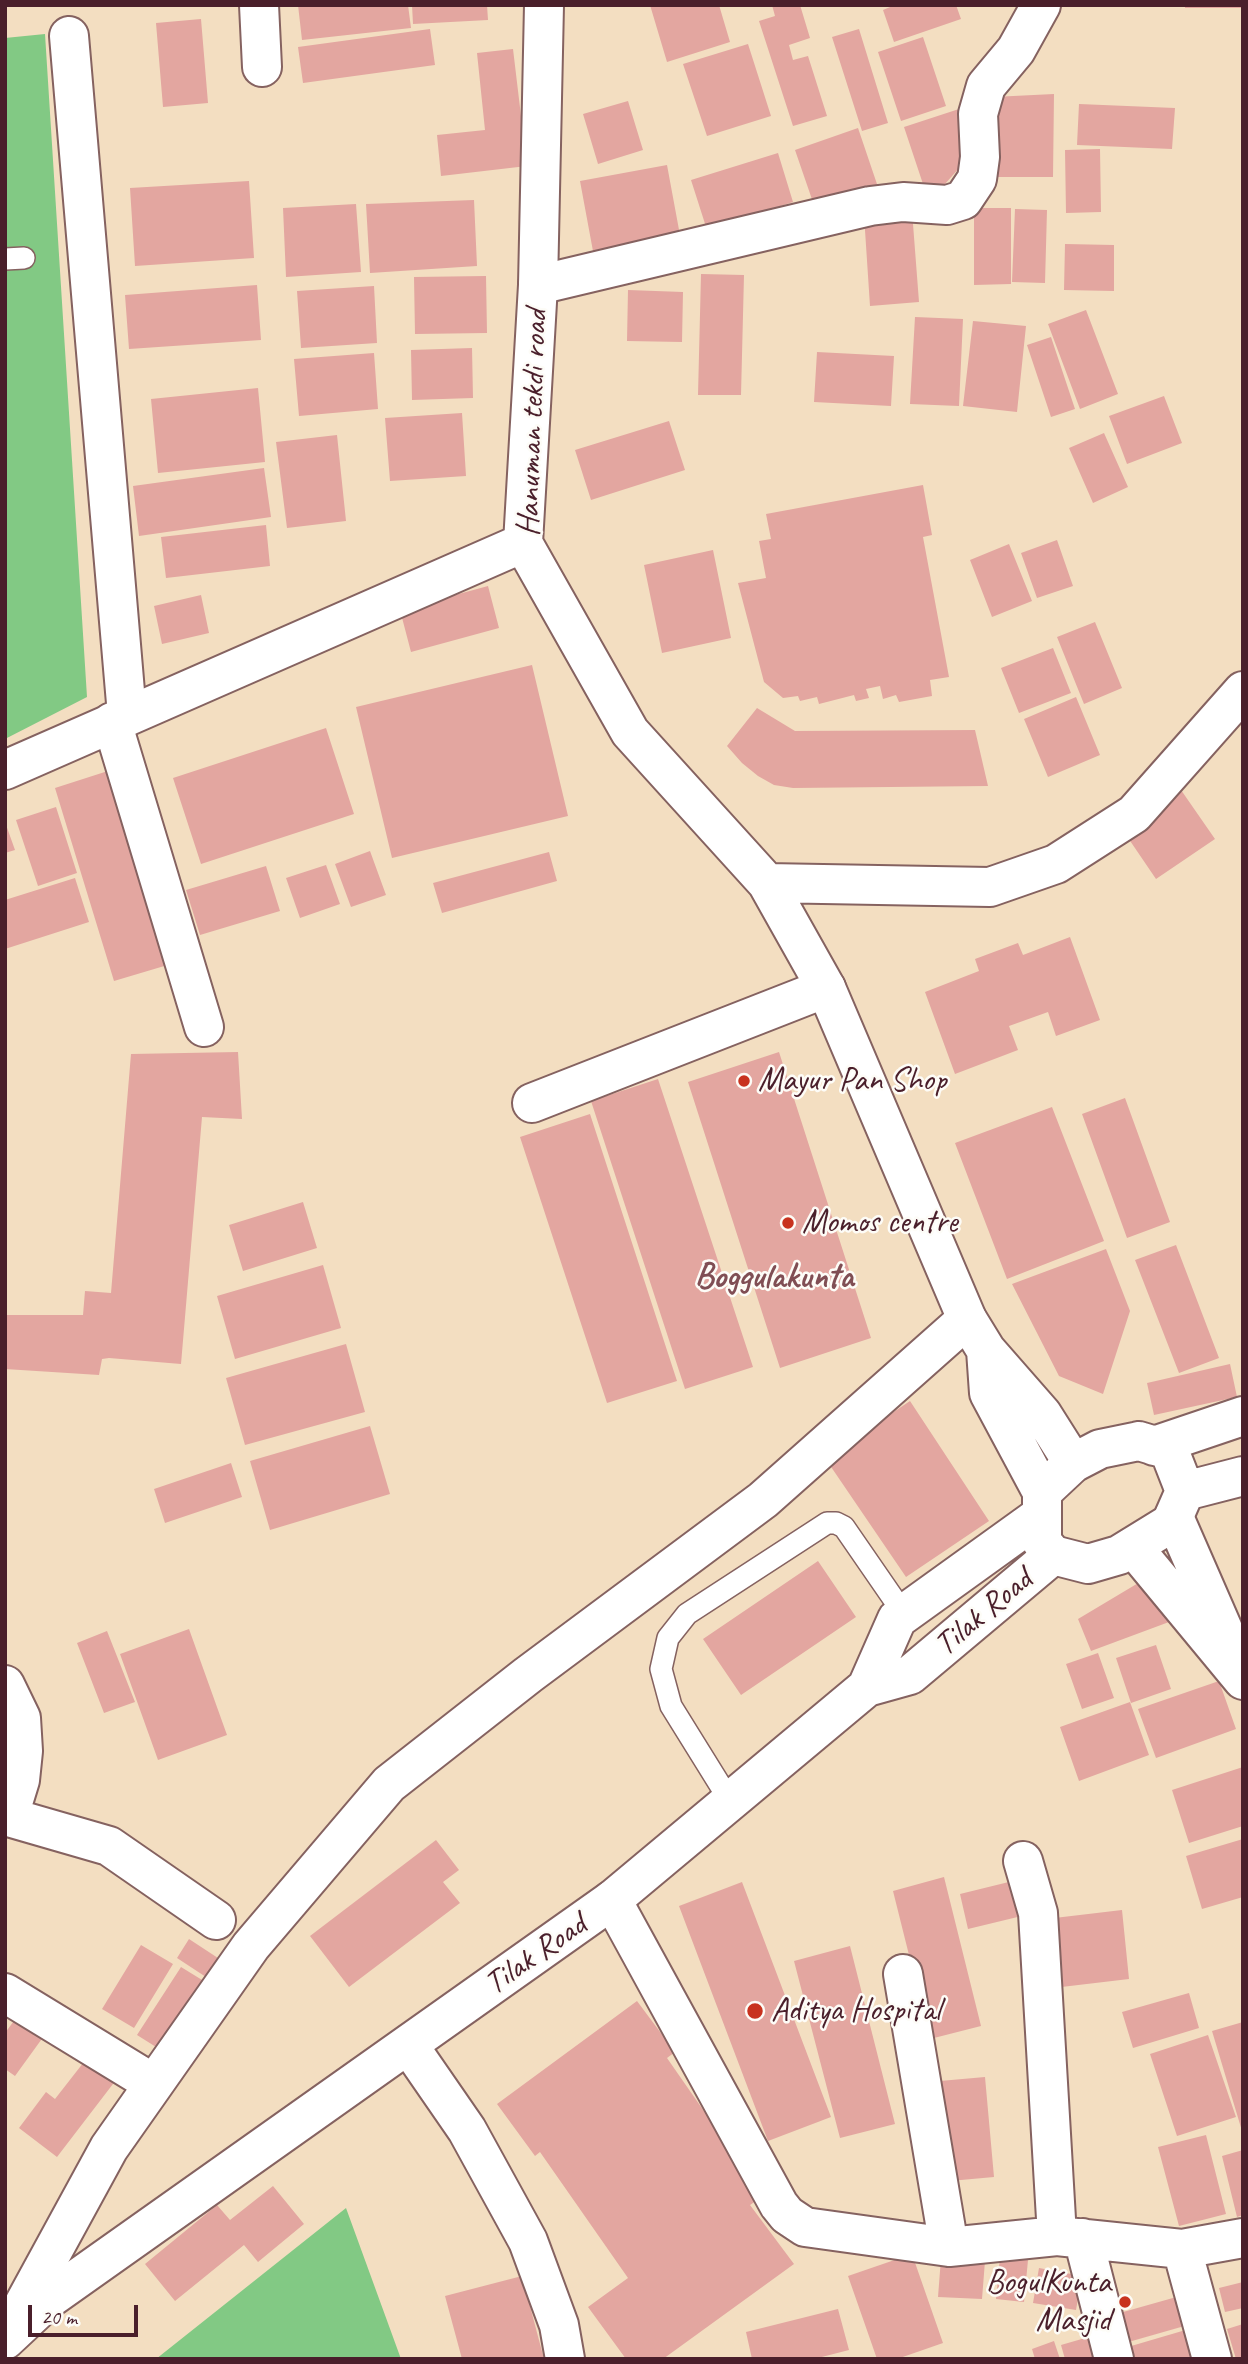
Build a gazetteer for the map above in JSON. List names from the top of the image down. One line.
{"streets":{"street":["Hanuman tekdi road","Tilak Road"]},"districts":["Boggulakunta"],"places":["Mayur Pan Shop","Momos centre","Aditya Hospital","BogulKunta Masjid"],"scale_bar":"20 m"}
